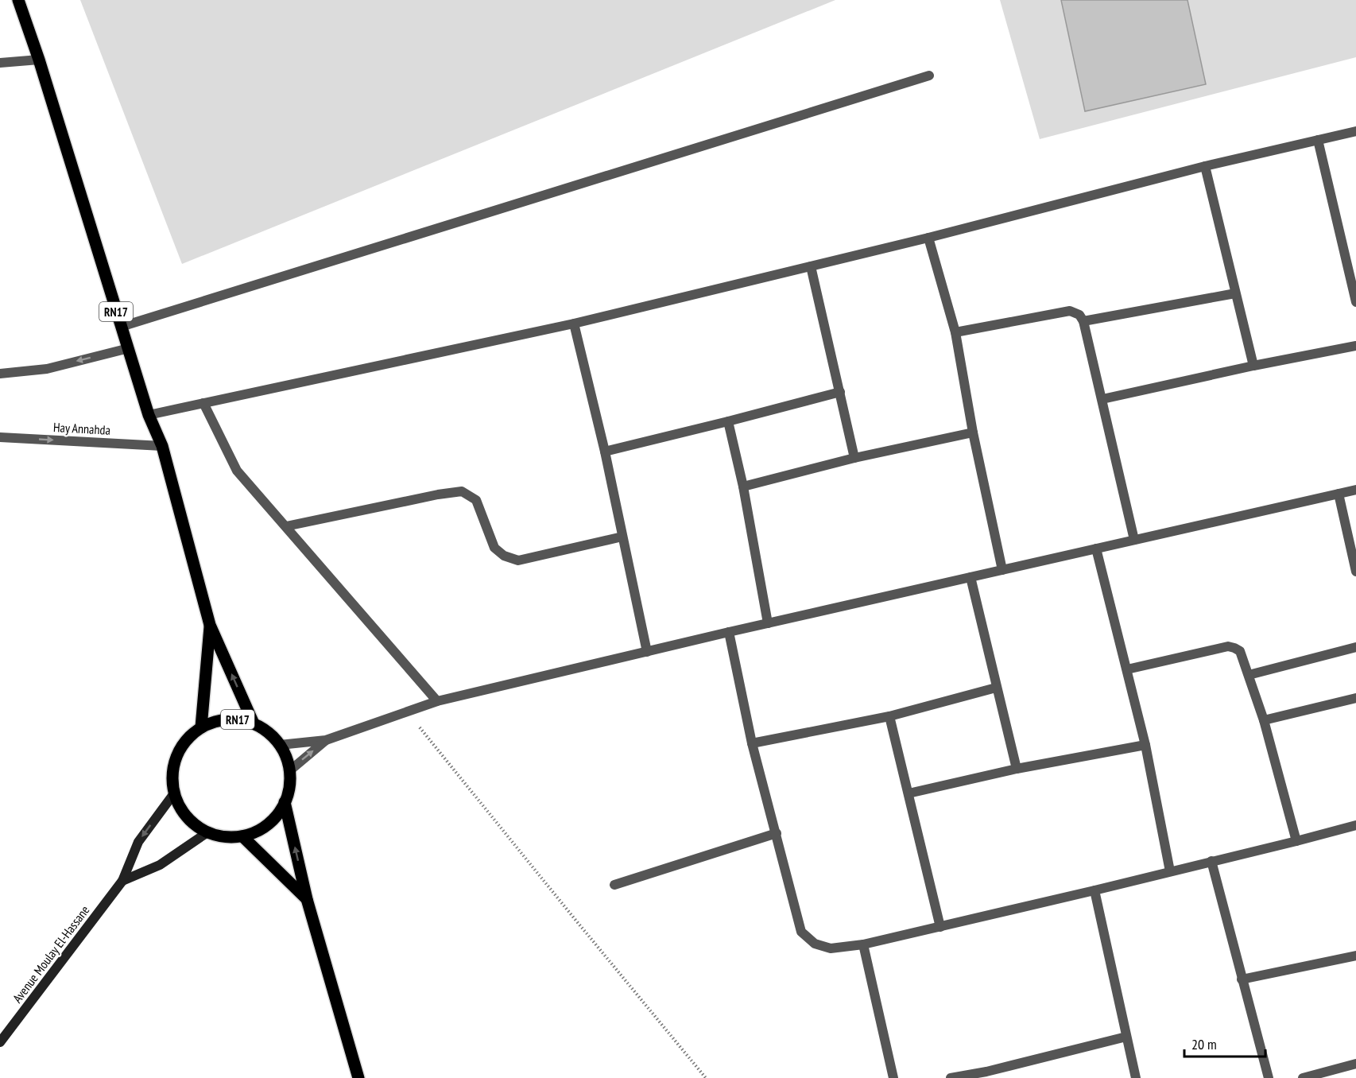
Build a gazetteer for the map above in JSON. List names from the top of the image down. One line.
{"streets":{"main road":["RN17","Avenue Moulay El-Hassane"],"street":["Hay Annahda"]},"crossings":[["RN17","Hay Annahda"],["RN17","Avenue Moulay El-Hassane"]],"scale_bar":"20 m"}
